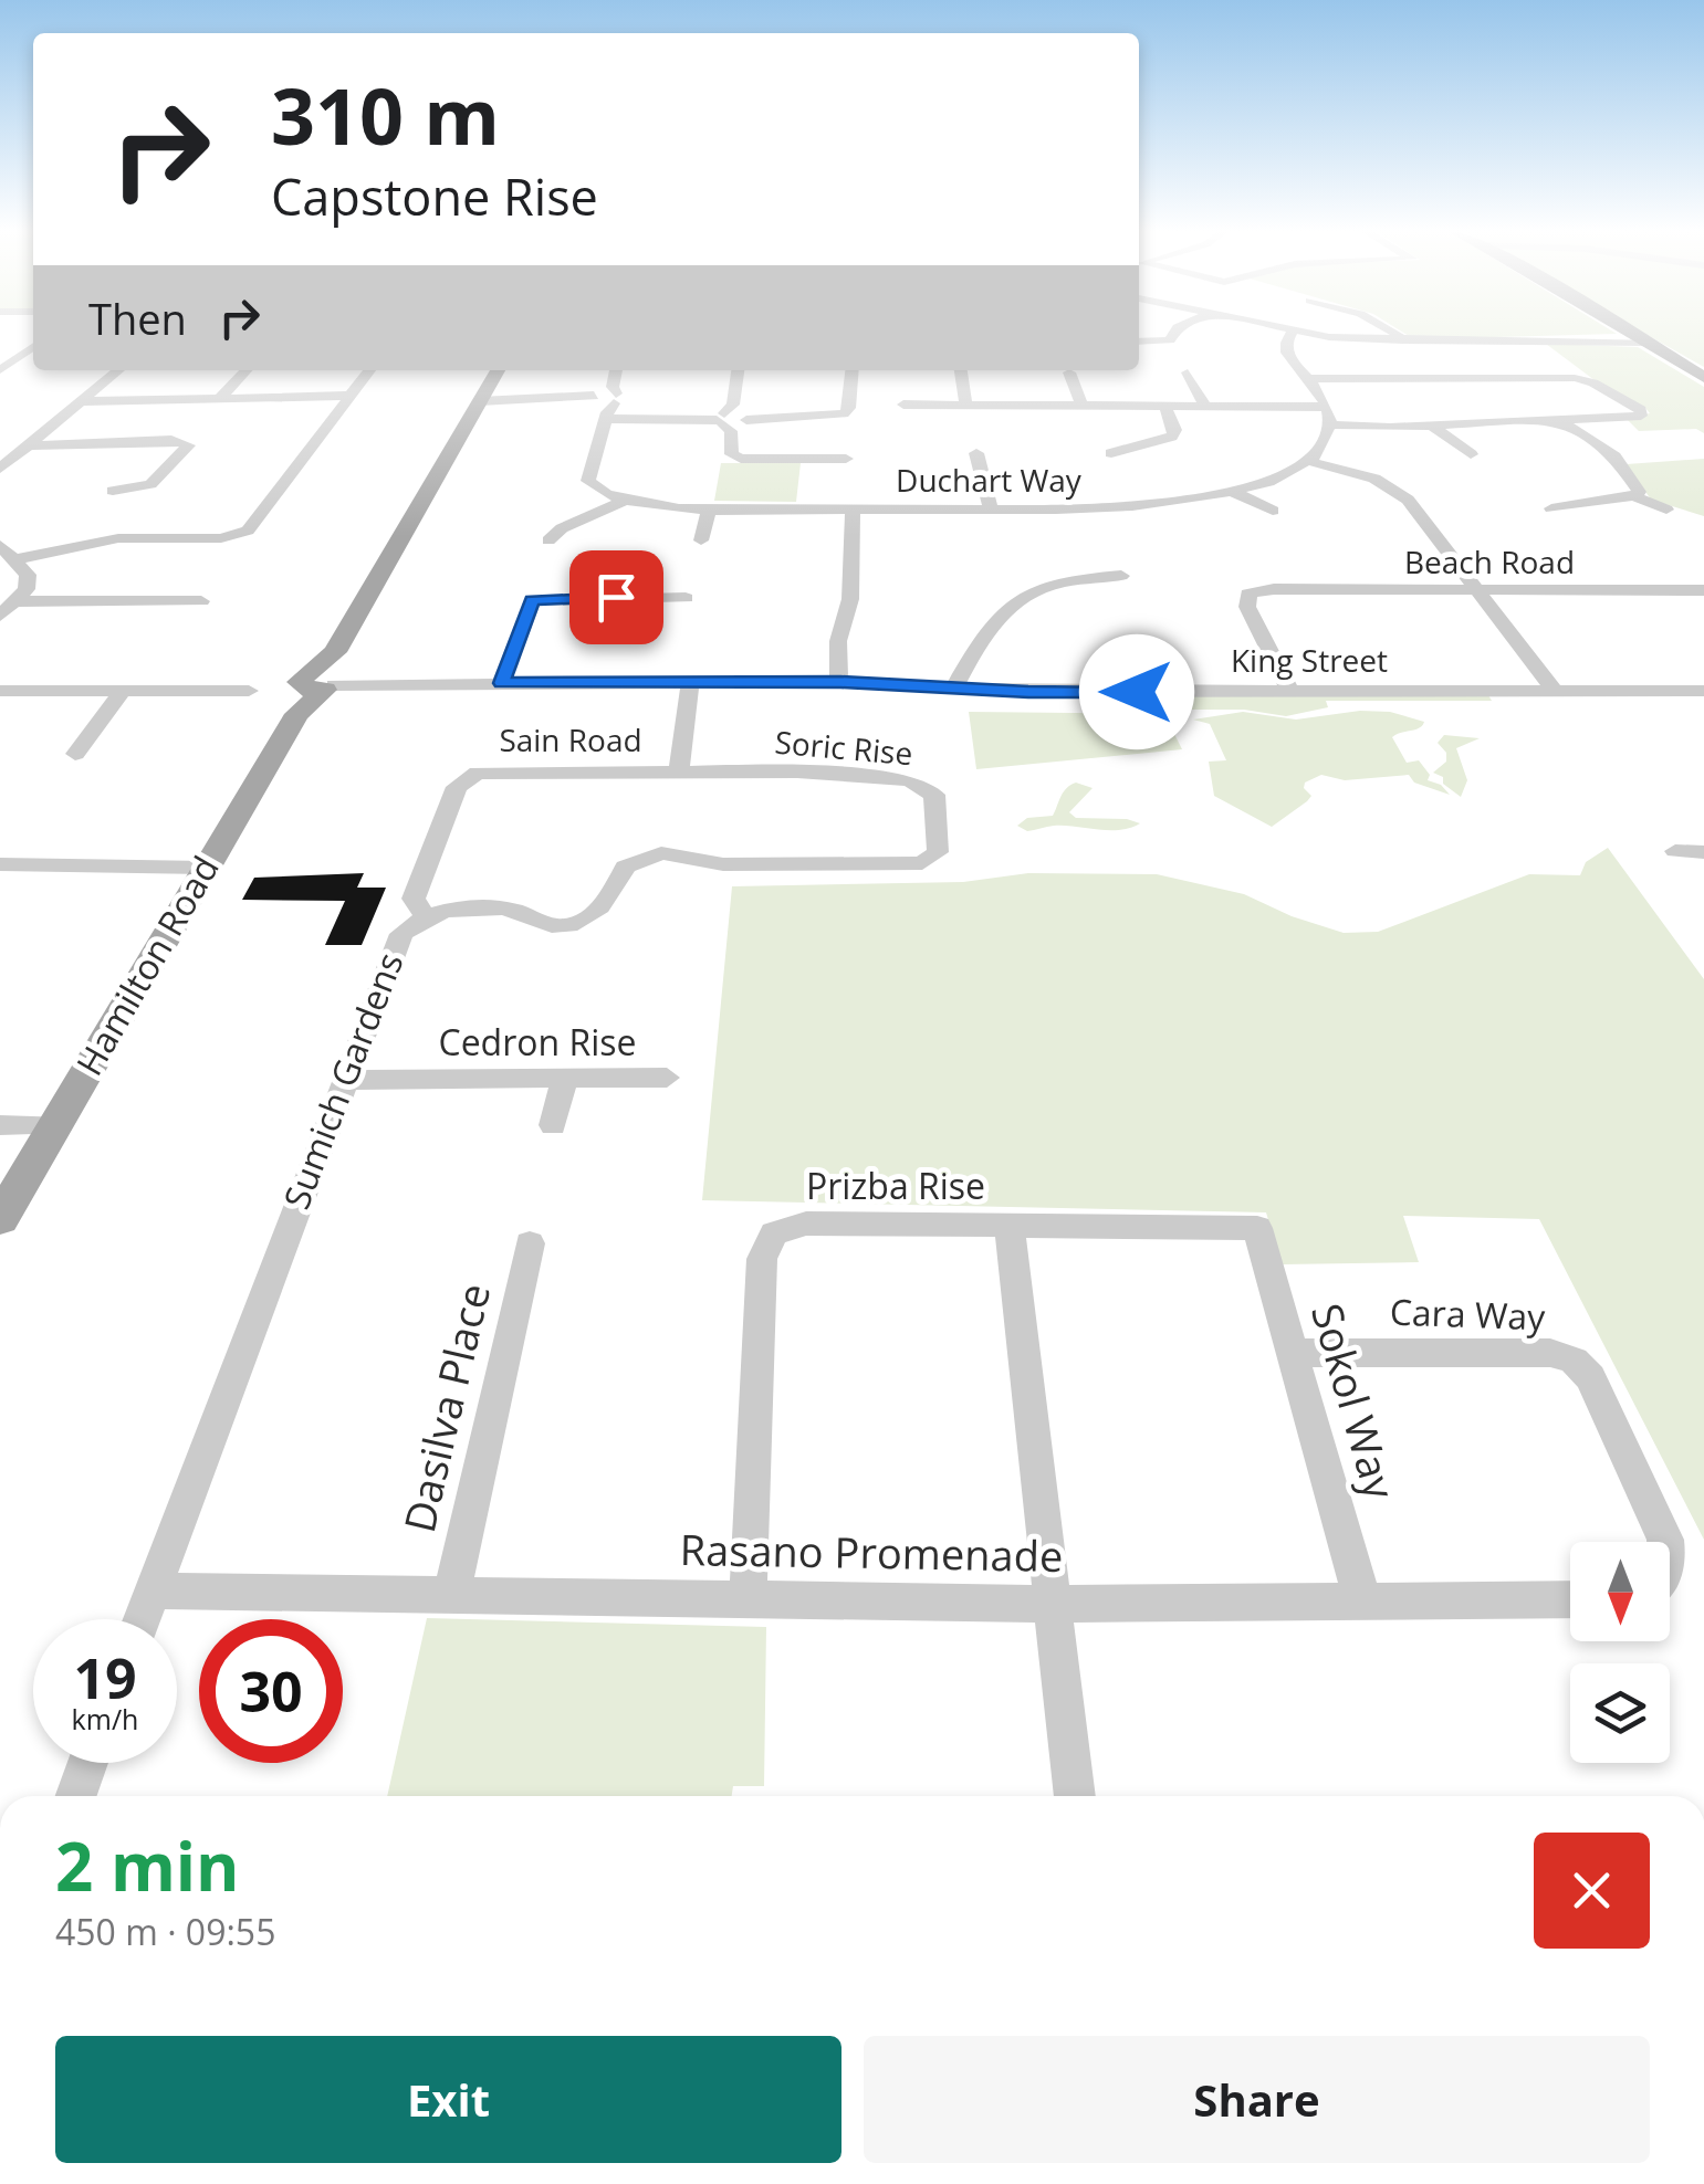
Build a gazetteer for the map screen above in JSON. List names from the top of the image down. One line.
{"streets":{"main road":["Hamilton Road"],"street":["Duchart Way","Beach Road","King Street","Sain Road","Soric Rise","Cedron Rise","Sumich Gardens","Prizba Rise","Cara Way","Sokol Way","Dasilva Place","Rasano Promenade"]},"crossings":[["Beach Road","King Street"],["King Street","Sain Road"],["King Street","Hamilton Road"],["Sain Road","Soric Rise"],["Sain Road","Sumich Gardens"],["Soric Rise","Sumich Gardens"],["Cedron Rise","Sumich Gardens"],["Sumich Gardens","Rasano Promenade"],["Prizba Rise","Sokol Way"],["Prizba Rise","Rasano Promenade"],["Cara Way","Sokol Way"],["Sokol Way","Rasano Promenade"],["Dasilva Place","Rasano Promenade"]],"north":"bottom","page":{"turn":["310 m","Capstone Rise"],"then":"Then","speed":"19 km/h","limit":"30","heading":["2 min","450 m · 09:55"],"buttons":["Exit","Share"]}}
